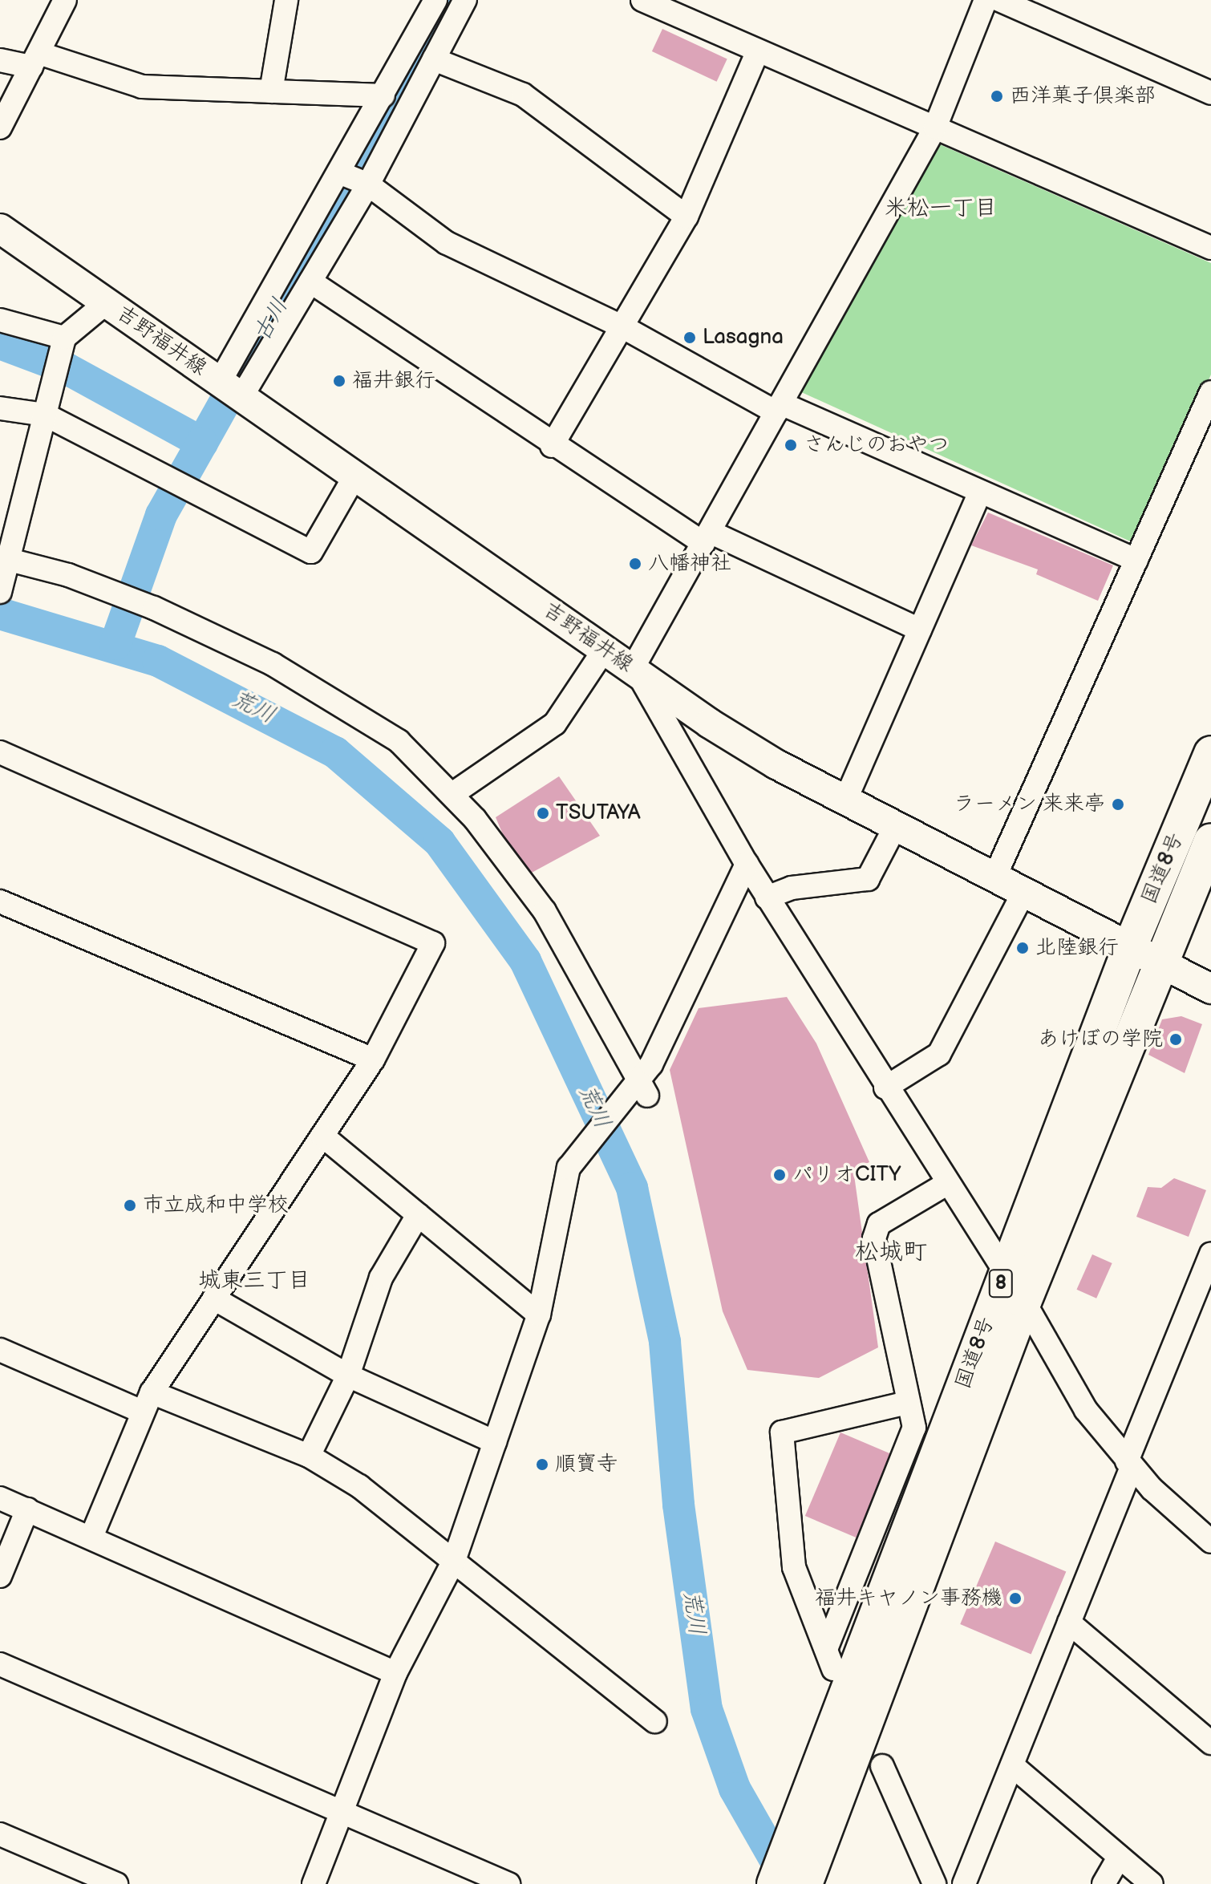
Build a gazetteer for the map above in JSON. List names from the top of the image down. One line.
{"streets":{"highway":["国道8号","8"],"main road":["吉野福井線"]},"crossings":[["吉野福井線","国道8号"]],"districts":["米松一丁目","松城町","城東三丁目"],"water":["古川","荒川"],"places":["西洋菓子倶楽部","Lasagna","福井銀行","さんじのおやつ","八幡神社","ラーメン 来来亭","TSUTAYA","北陸銀行","あけぼの学院","パリオCITY","市立成和中学校","順寶寺","福井キヤノン事務機"]}
